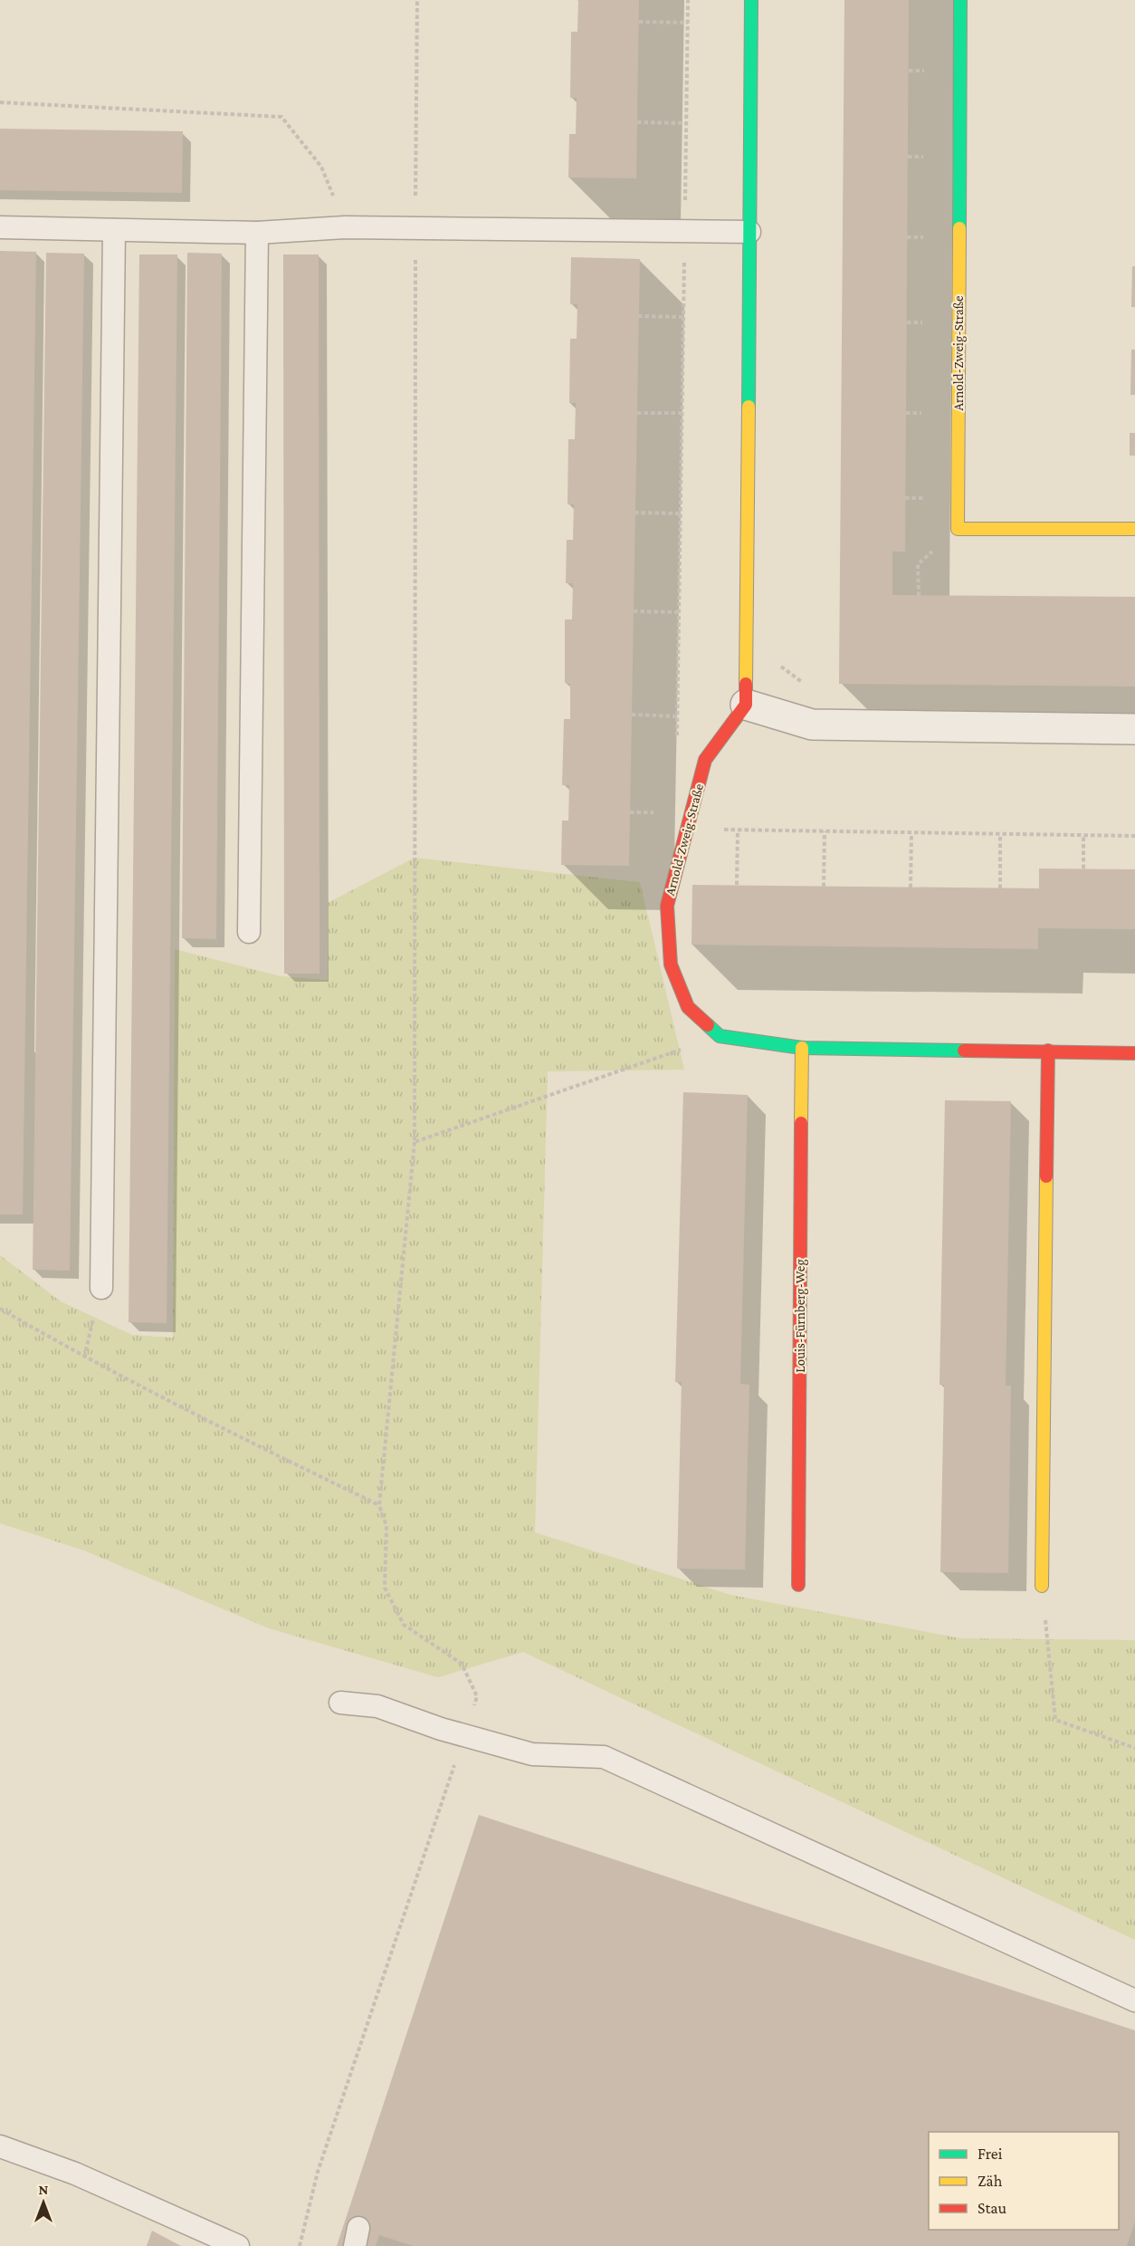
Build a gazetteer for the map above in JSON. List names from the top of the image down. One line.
{"streets":{"street":["Arnold-Zweig-Straße","Louis-Fürnberg-Weg"]},"legend":["Frei","Zäh","Stau"],"north":"top"}
